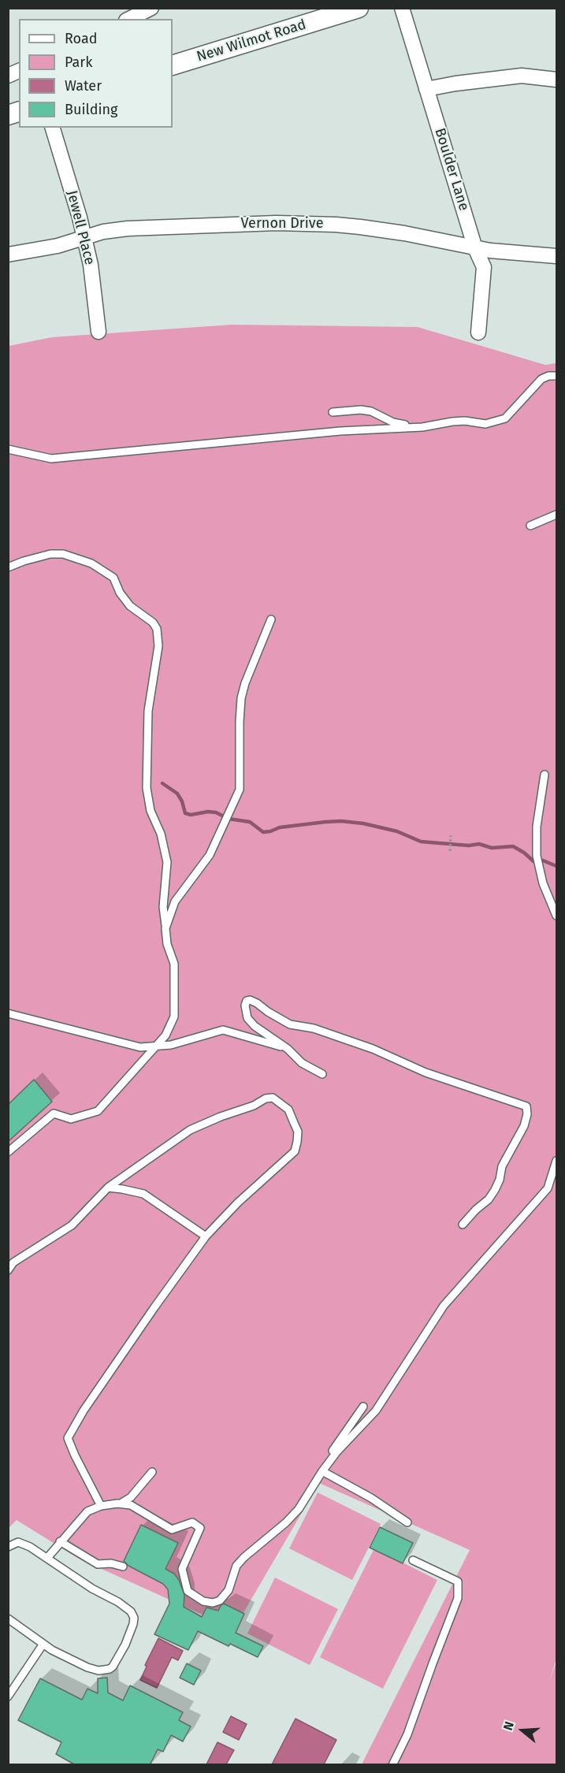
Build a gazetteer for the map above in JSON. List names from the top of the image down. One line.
{"streets":{"street":["New Wilmot Road","Boulder Lane","Vernon Drive","Jewell Place"]},"crossings":[["Boulder Lane","Vernon Drive"],["Vernon Drive","Jewell Place"]],"legend":["Road","Park","Water","Building"],"north":"left"}
